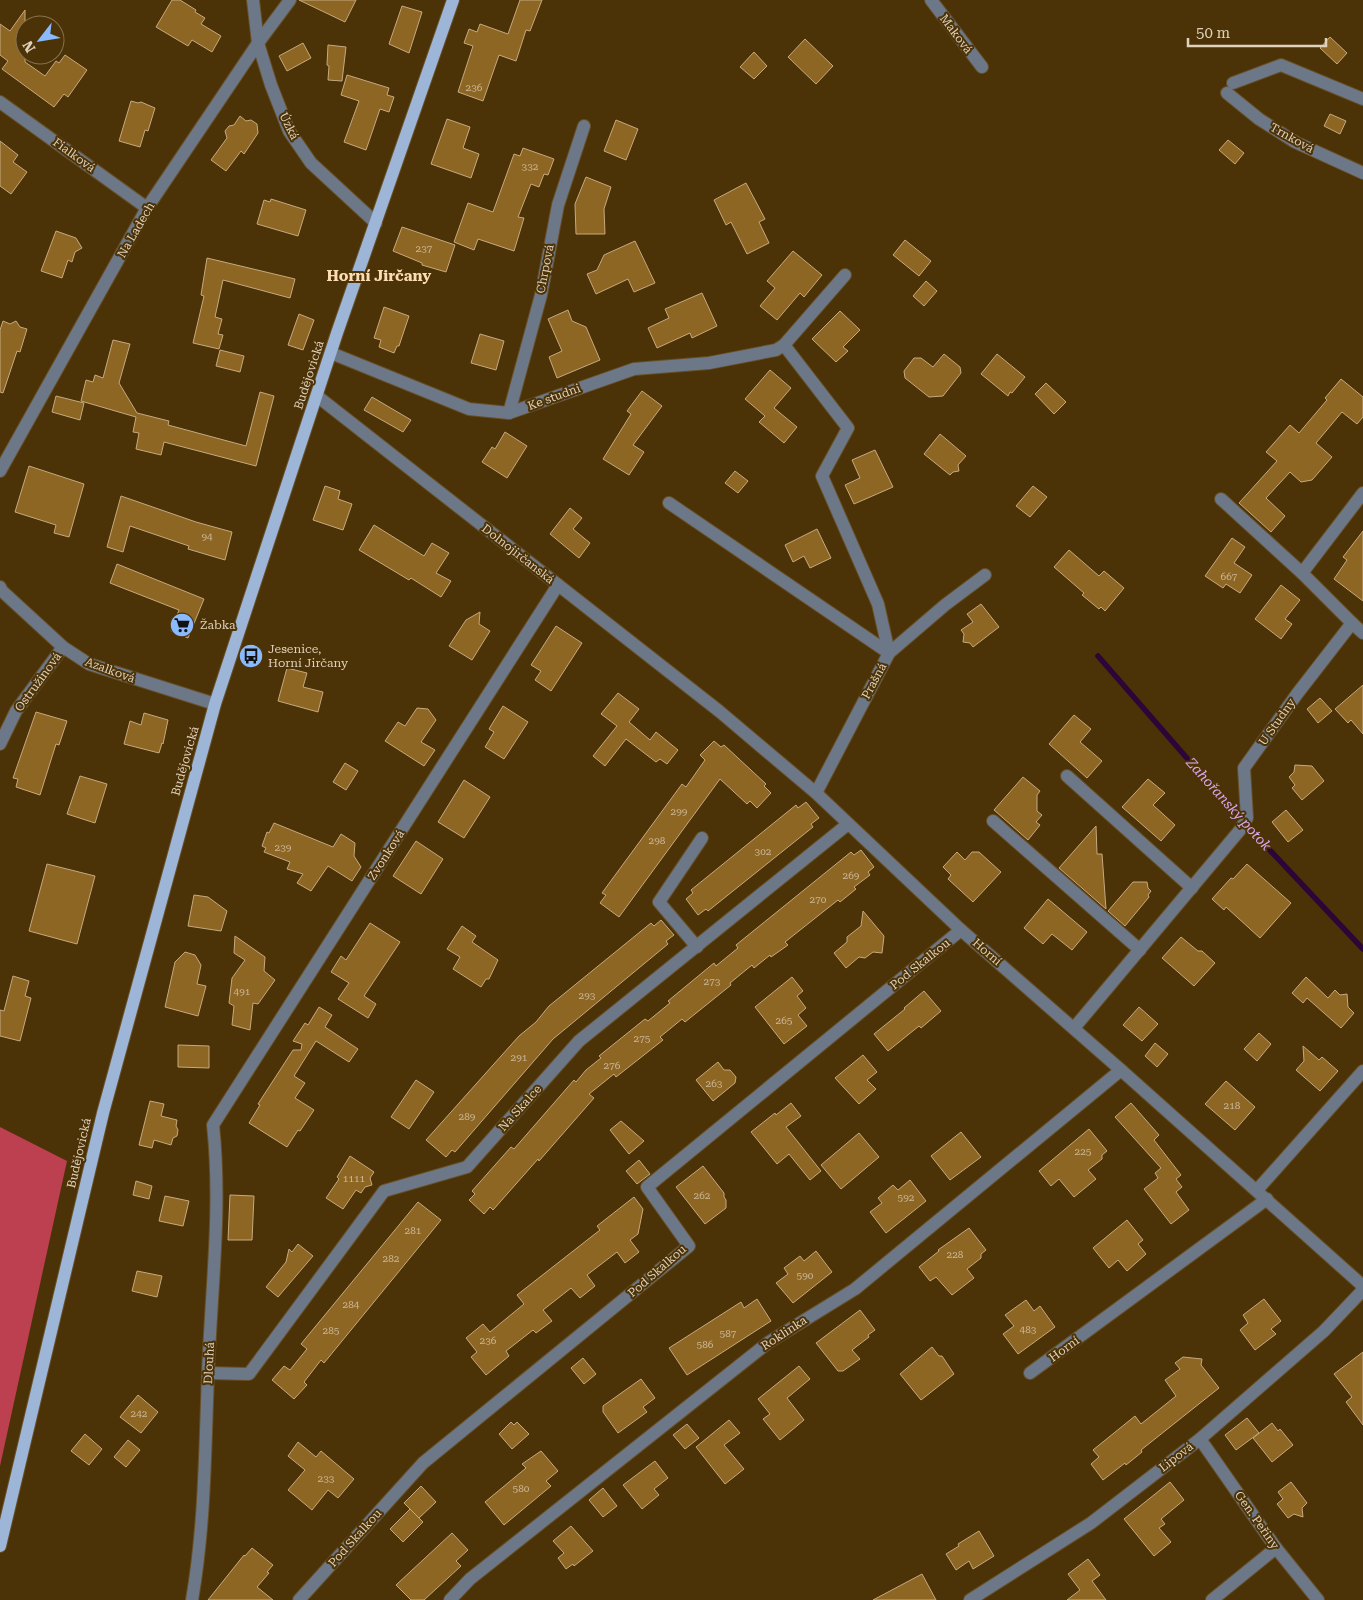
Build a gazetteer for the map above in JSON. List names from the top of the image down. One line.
{"streets":{"main road":["Budějovická"],"street":["Maková","Úzká","Trnková","Fialková","Na Ladech","Chrpová","Ke studni","Dolnojirčanská","Azalková","Prašná","Ostružinová","U Studny","Zvonková","Horní","Pod Skalkou","Na Skalce","Roklinka","Dlouhá","Lipová","Gen. Peřiny"]},"crossings":[["Úzká","Na Ladech"],["Úzká","Budějovická"],["Fialková","Na Ladech"],["Chrpová","Ke studni"],["Budějovická","Ke studni"],["Budějovická","Dolnojirčanská"],["Budějovická","Azalková"],["Dolnojirčanská","Zvonková"],["Dolnojirčanská","Horní"],["Azalková","Ostružinová"],["Prašná","Horní"],["U Studny","Horní"],["Zvonková","Dlouhá"],["Horní","Pod Skalkou"],["Horní","Na Skalce"],["Horní","Roklinka"],["Na Skalce","Dlouhá"],["Lipová","Gen. Peřiny"]],"districts":["Horní Jirčany"],"water":["Zahořanský potok"],"places":{"supermarket":["Žabka"],"bus stop":["Jesenice, Horní Jirčany"]},"house_numbers":["236","332","237","94","667","299","298","239","302","269","270","273","491","293","265","275","291","276","263","218","289","225","1111","262","592","281","228","282","590","284","483","285","587","236","586","242","233","580"],"scale_bar":"50 m","north":"bottom left"}
